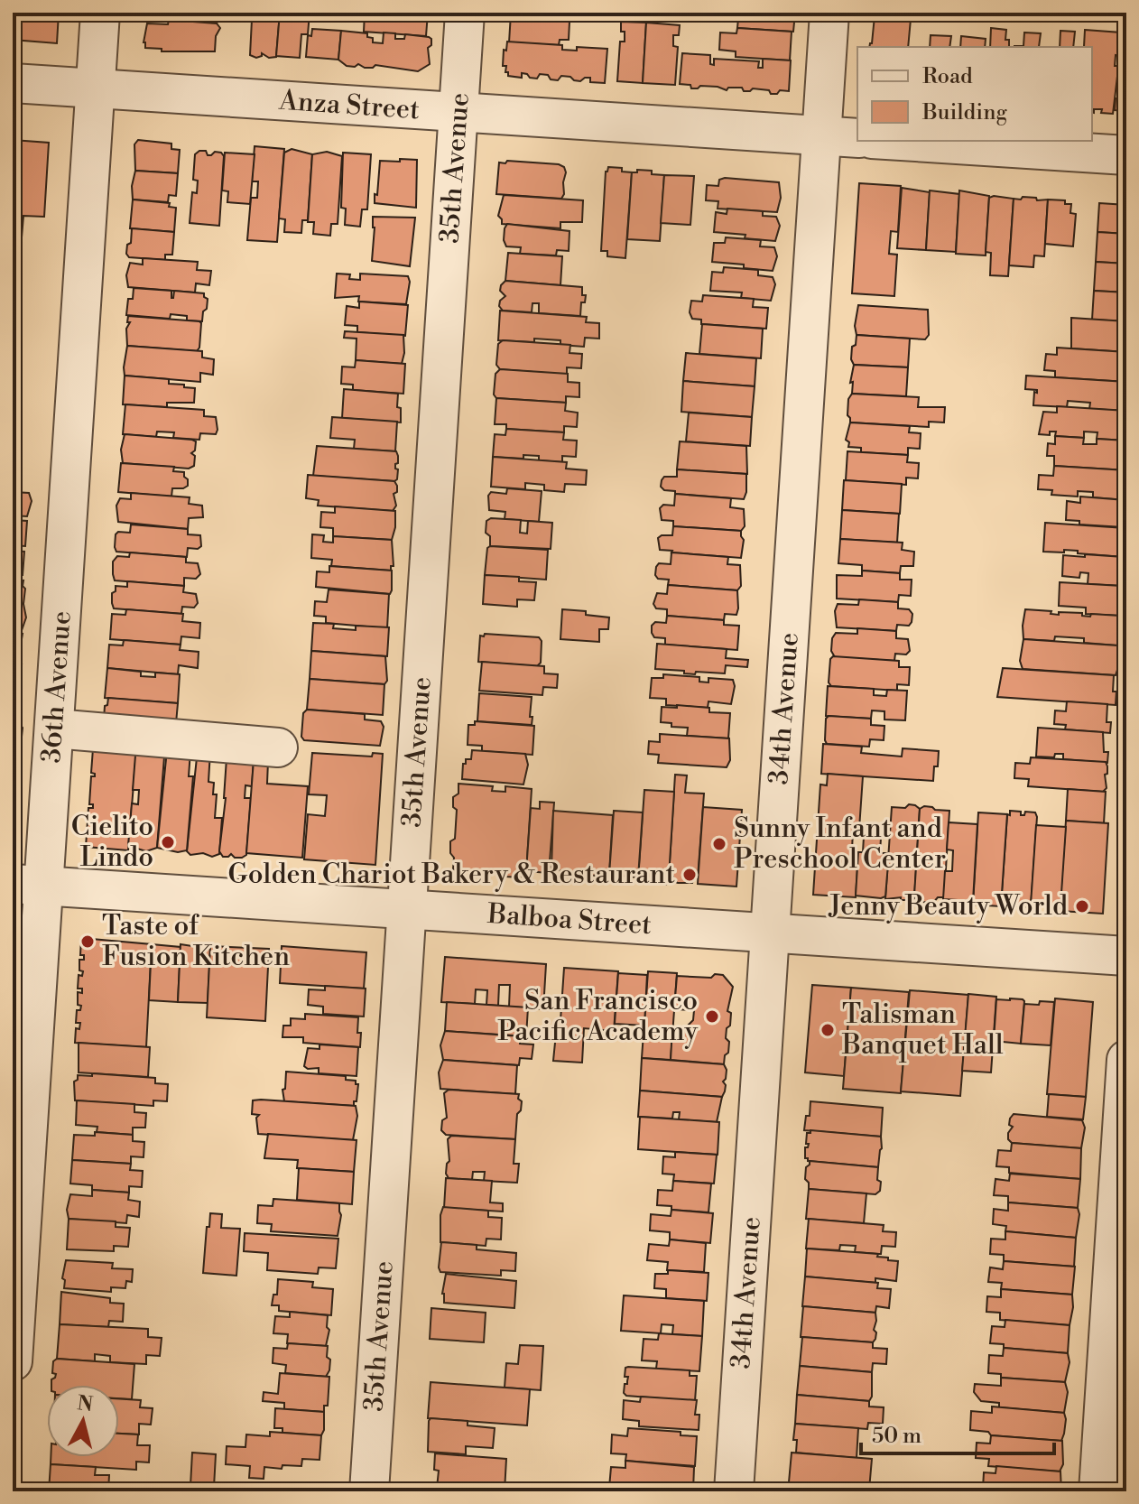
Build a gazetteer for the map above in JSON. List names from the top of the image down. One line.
{"streets":{"street":["Anza Street","35th Avenue","36th Avenue","34th Avenue","Balboa Street"]},"crossings":[["Anza Street","35th Avenue"],["Anza Street","36th Avenue"],["Anza Street","34th Avenue"],["35th Avenue","Balboa Street"],["36th Avenue","Balboa Street"],["34th Avenue","Balboa Street"]],"places":["Cielito Lindo","Sunny Infant and Preschool Center","Golden Chariot Bakery & Restaurant","Jenny Beauty World","Taste of Fusion Kitchen","San Francisco Pacific Academy","Talisman Banquet Hall"],"legend":["Road","Building"],"scale_bar":"50 m","north":"top"}
